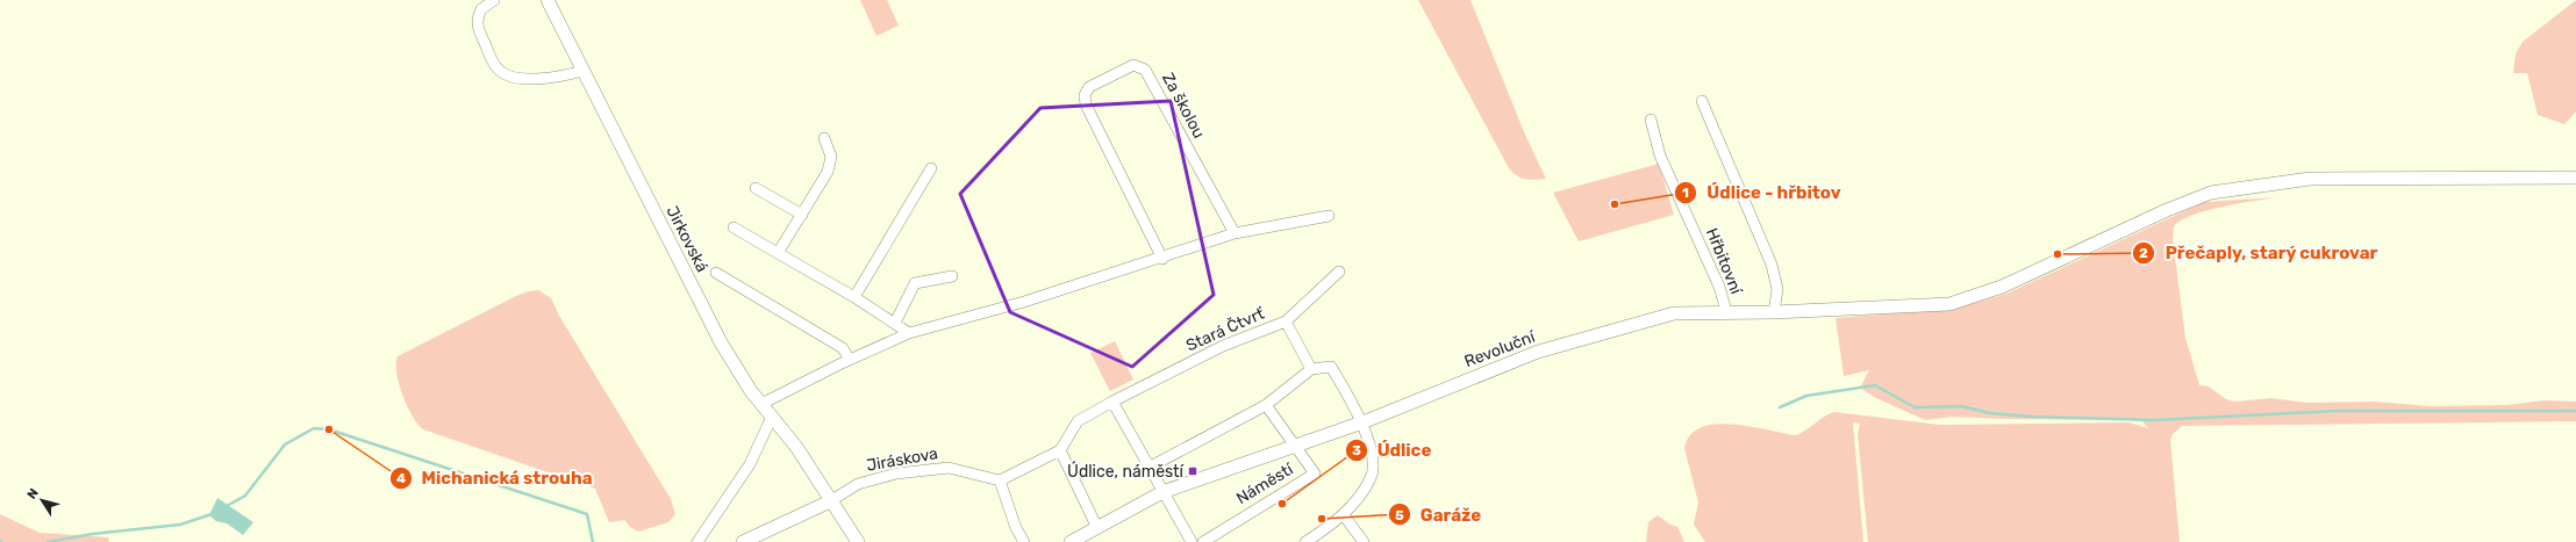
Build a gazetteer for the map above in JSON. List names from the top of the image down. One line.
{"streets":{"street":["Za školou","Jirkovská","Hřbitovní","Stará Čtvrť","Revoluční","Jiráskova","Náměstí"]},"crossings":[["Jirkovská","Jiráskova"],["Hřbitovní","Revoluční"],["Revoluční","Náměstí"]],"places":{"other":["Údlice - hřbitov","Přečaply, starý cukrovar","Michanická strouha","Údlice","Garáže"],"transit":["Údlice, náměstí"]},"north":"top left"}
